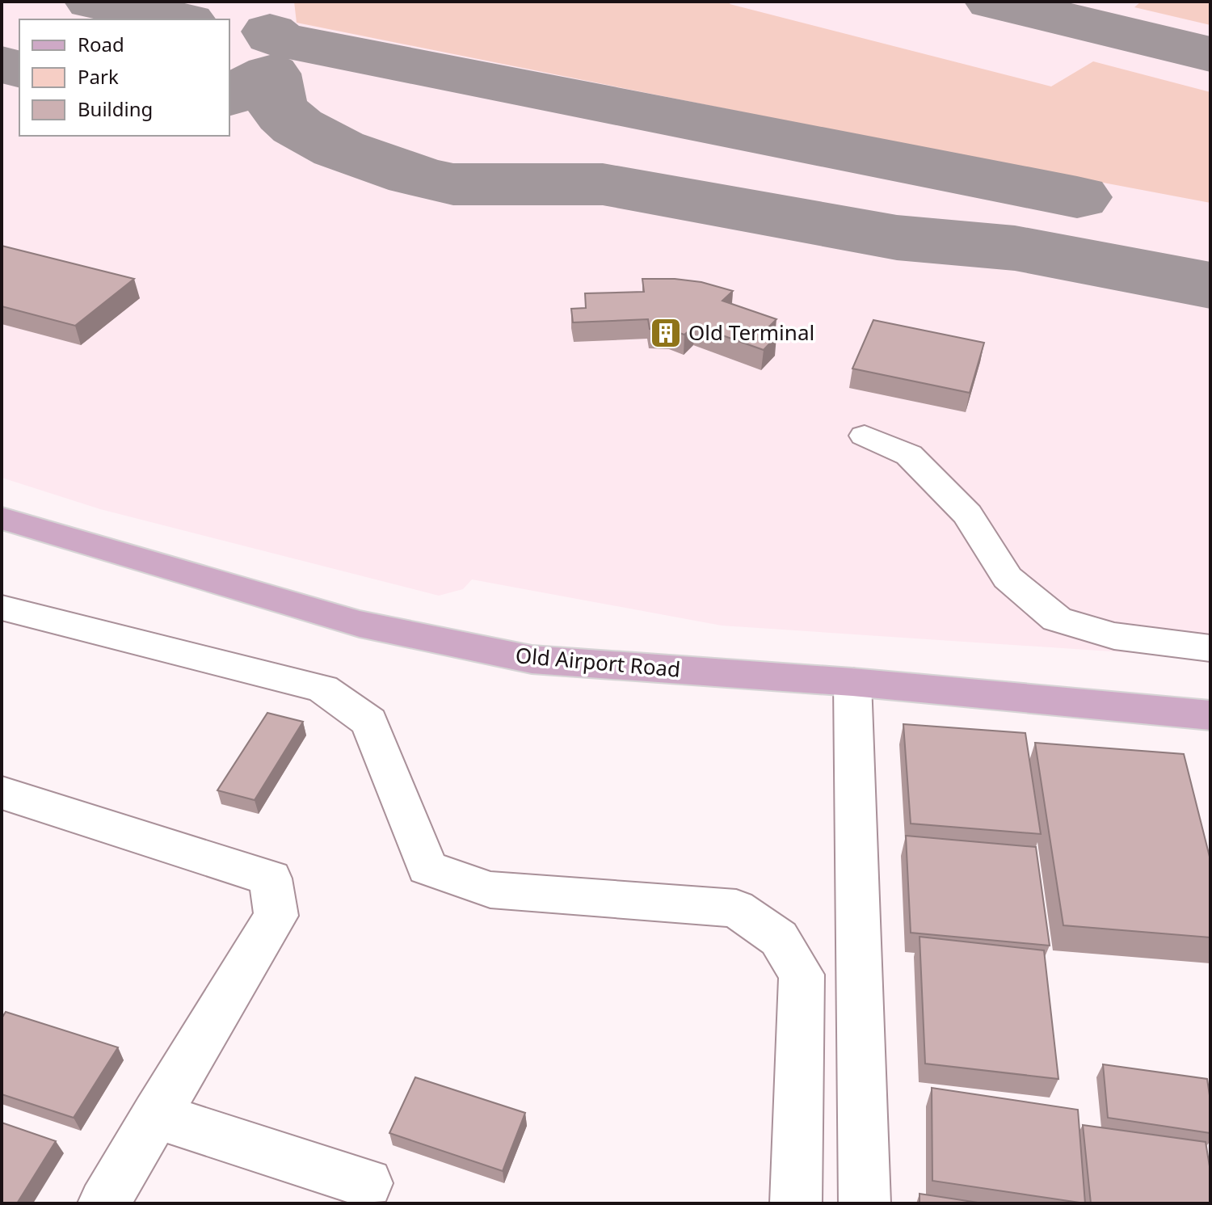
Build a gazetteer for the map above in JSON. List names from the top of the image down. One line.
{"streets":{"main road":["Old Airport Road"]},"places":{"building":["Old Terminal"]},"legend":["Road","Park","Building"]}
